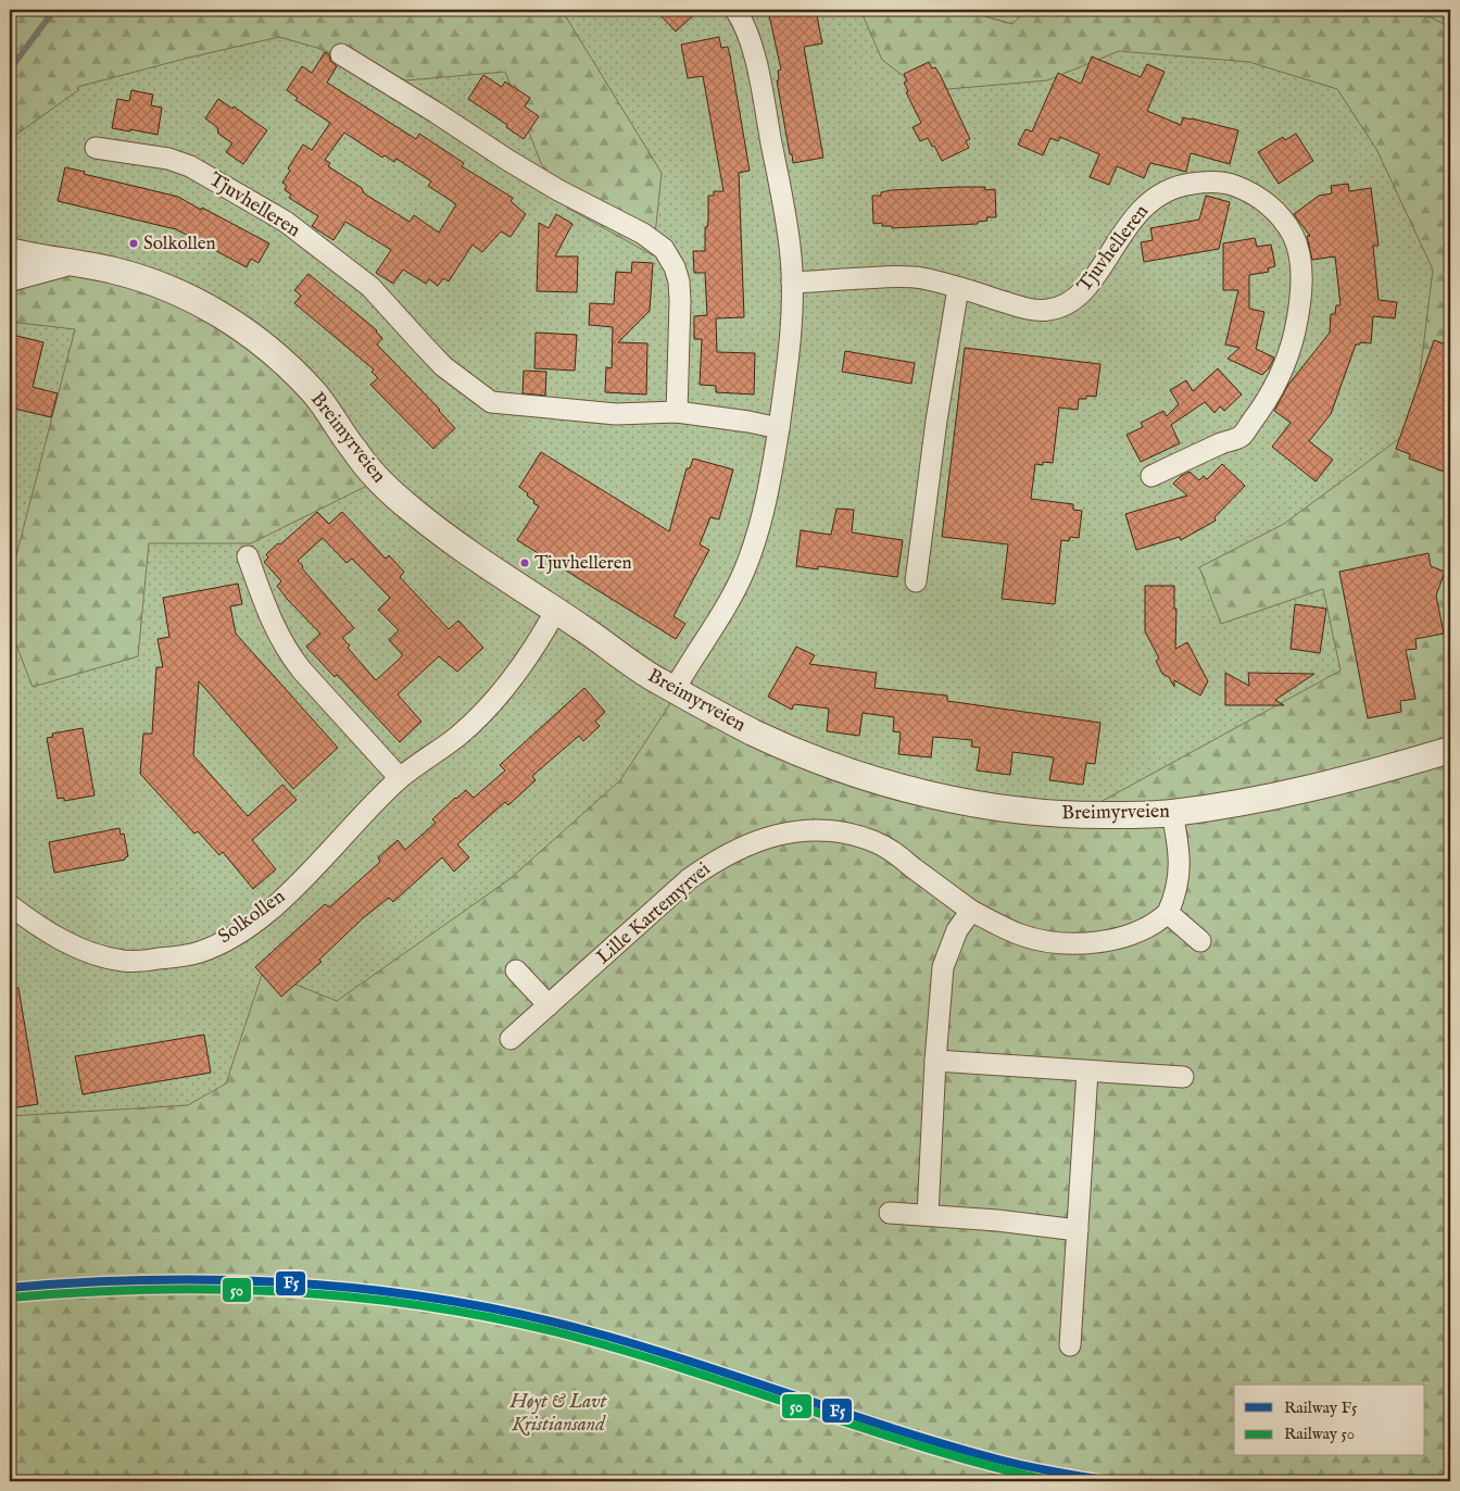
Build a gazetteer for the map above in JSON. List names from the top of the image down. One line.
{"streets":{"street":["Tjuvhelleren","Breimyrveien","Lille Kartemyrvei","Solkollen"]},"crossings":[["Breimyrveien","Solkollen"]],"parks":["Høyt & Lavt Kristiansand"],"places":["Solkollen","Tjuvhelleren"],"lines":["rail line F5","rail line 50"],"legend":["Railway F5","Railway 50"]}
